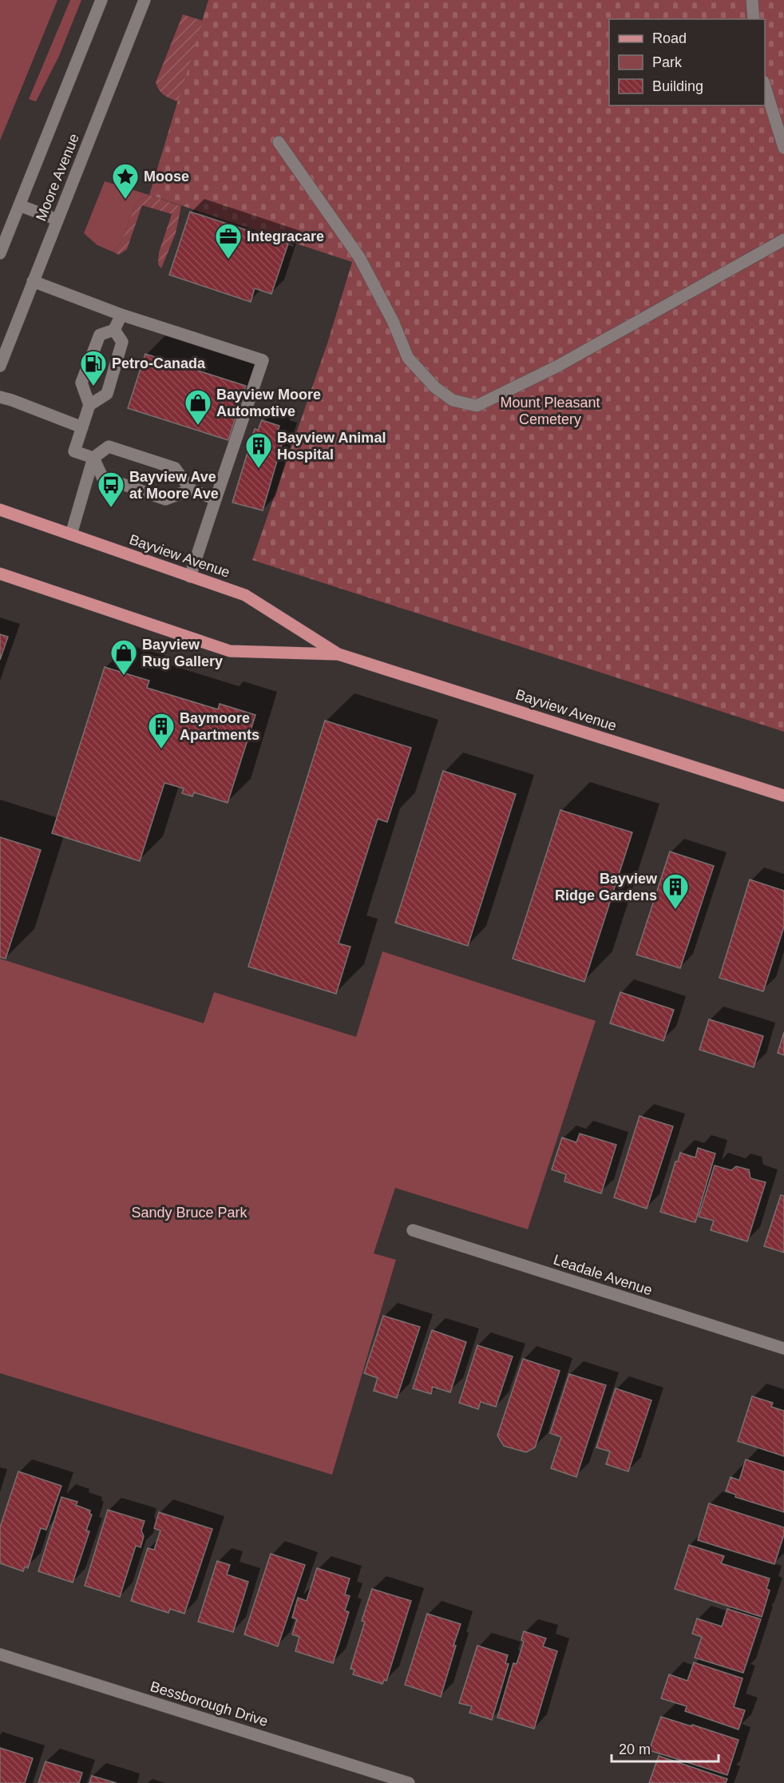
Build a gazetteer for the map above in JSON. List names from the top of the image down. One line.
{"streets":{"main road":["Bayview Avenue"],"street":["Moore Avenue","Leadale Avenue","Bessborough Drive"]},"parks":["Mount Pleasant Cemetery","Sandy Bruce Park"],"places":{"place":["Moose"],"office":["Integracare"],"fuel station":["Petro-Canada"],"shop":["Bayview Moore Automotive","Bayview Rug Gallery"],"building":["Bayview Animal Hospital","Baymoore Apartments","Bayview Ridge Gardens"],"bus stop":["Bayview Ave at Moore Ave"]},"legend":["Road","Park","Building"],"scale_bar":"20 m"}
